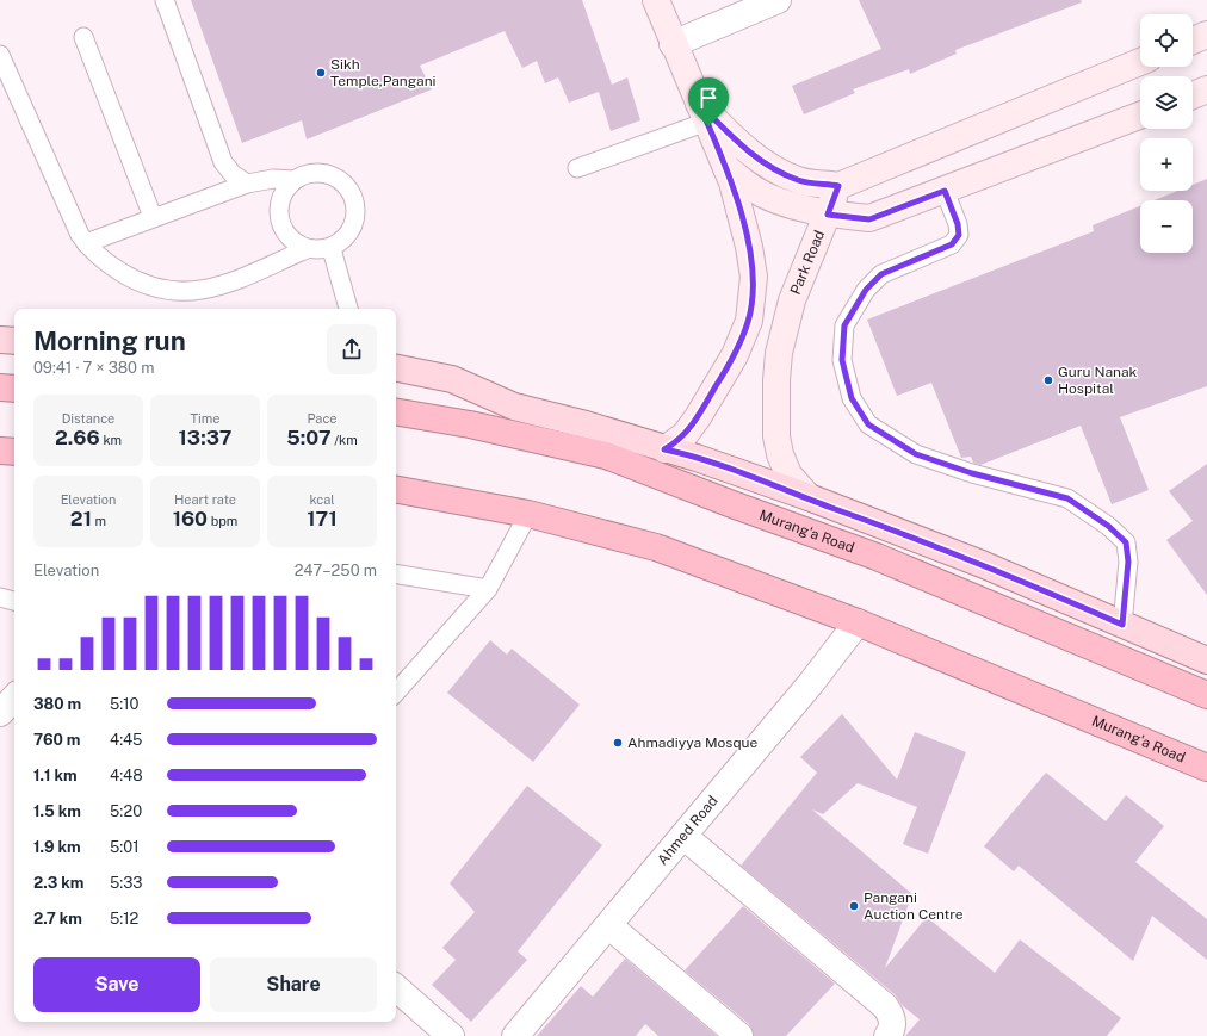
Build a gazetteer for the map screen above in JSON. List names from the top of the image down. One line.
{"streets":{"highway":["Murang'a Road"],"main road":["Park Road"],"street":["Ahmed Road"]},"crossings":[["Park Road","Murang'a Road"],["Murang'a Road","Ahmed Road"]],"places":["Sikh Temple,Pangani","Guru Nanak Hospital","Ahmadiyya Mosque","Pangani Auction Centre"],"page":{"map_buttons":["+","−"],"heading":["Morning run","09:41 · 7 × 380 m"],"stats":[["Distance","2.66 km"],["Time","13:37"],["Pace","5:07 /km"],["Elevation","21 m"],["Heart rate","160 bpm"],["kcal","171"]],"chart":["Elevation","247–250 m"],"list":[{"name":"380 m","note":"5:10"},{"name":"760 m","note":"4:45"},{"name":"1.1 km","note":"4:48"},{"name":"1.5 km","note":"5:20"},{"name":"1.9 km","note":"5:01"},{"name":"2.3 km","note":"5:33"},{"name":"2.7 km","note":"5:12"}],"buttons":["Save","Share"]}}
